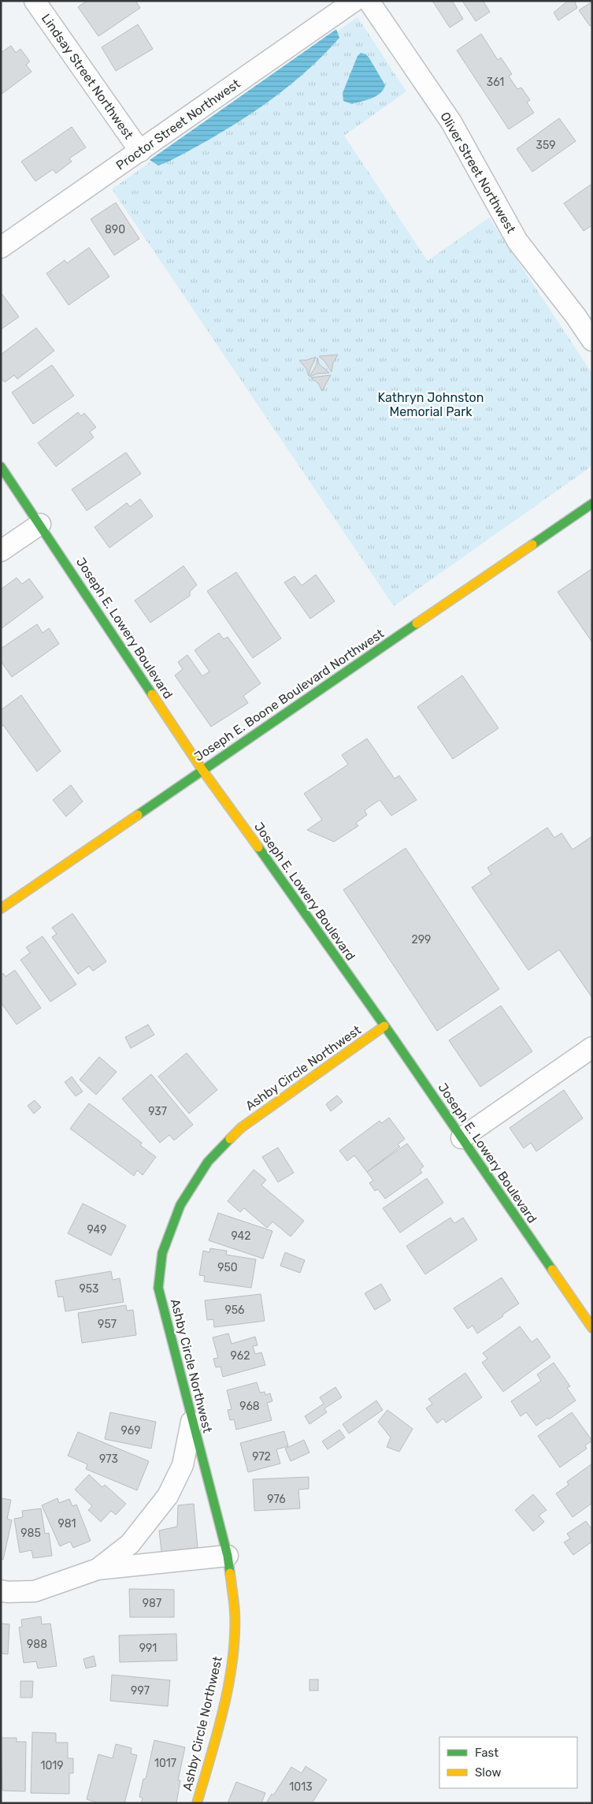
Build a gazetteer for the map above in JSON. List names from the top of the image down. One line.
{"streets":{"main road":["Joseph E. Lowery Boulevard","Joseph E. Boone Boulevard Northwest","Ashby Circle Northwest"],"street":["Lindsay Street Northwest","Proctor Street Northwest","Oliver Street Northwest"]},"crossings":[["Lindsay Street Northwest","Proctor Street Northwest"],["Joseph E. Lowery Boulevard","Joseph E. Boone Boulevard Northwest"],["Joseph E. Lowery Boulevard","Ashby Circle Northwest"]],"parks":["Kathryn Johnston Memorial Park"],"house_numbers":["361","359","890","299","937","949","942","950","953","956","957","962","968","969","972","973","976","981","985","987","988","991","997","1017","1019","1013"],"legend":["Fast","Slow"]}
